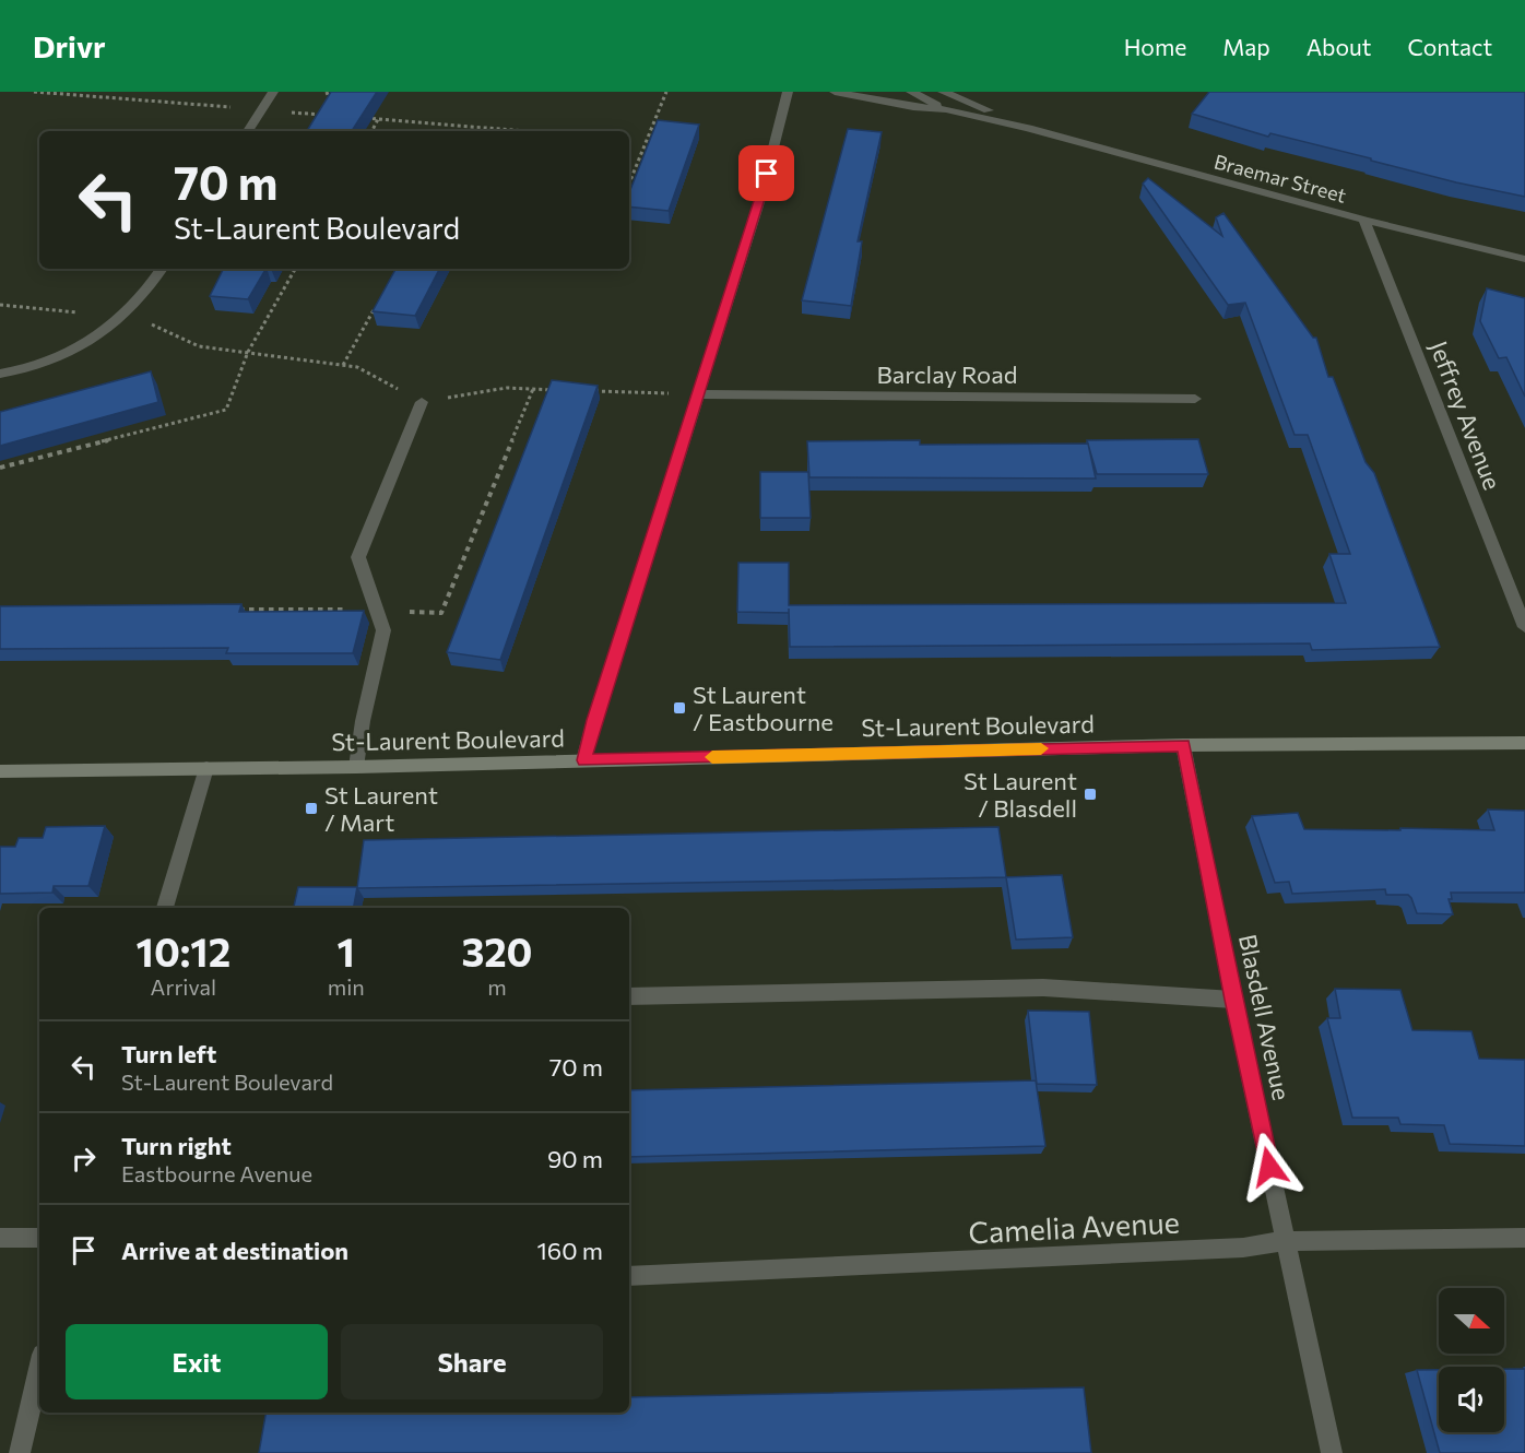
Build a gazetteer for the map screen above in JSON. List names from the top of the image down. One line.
{"streets":{"street":["Braemar Street","Barclay Road","Jeffrey Avenue","St-Laurent Boulevard","Blasdell Avenue","Camelia Avenue"]},"crossings":[["Braemar Street","Jeffrey Avenue"],["St-Laurent Boulevard","Blasdell Avenue"],["Blasdell Avenue","Camelia Avenue"]],"places":{"transit":["St Laurent / Eastbourne","St Laurent / Blasdell","St Laurent / Mart"]},"north":"right","page":{"header":"Drivr","nav":["Home","Map","About","Contact"],"turn":["70 m","St-Laurent Boulevard"],"eta":["10:12","Arrival","1","min","320","m"],"list":[{"name":"Turn left","note":"St-Laurent Boulevard","value":"70 m"},{"name":"Turn right","note":"Eastbourne Avenue","value":"90 m"},{"name":"Arrive at destination","value":"160 m"}],"buttons":["Exit","Share"]}}
